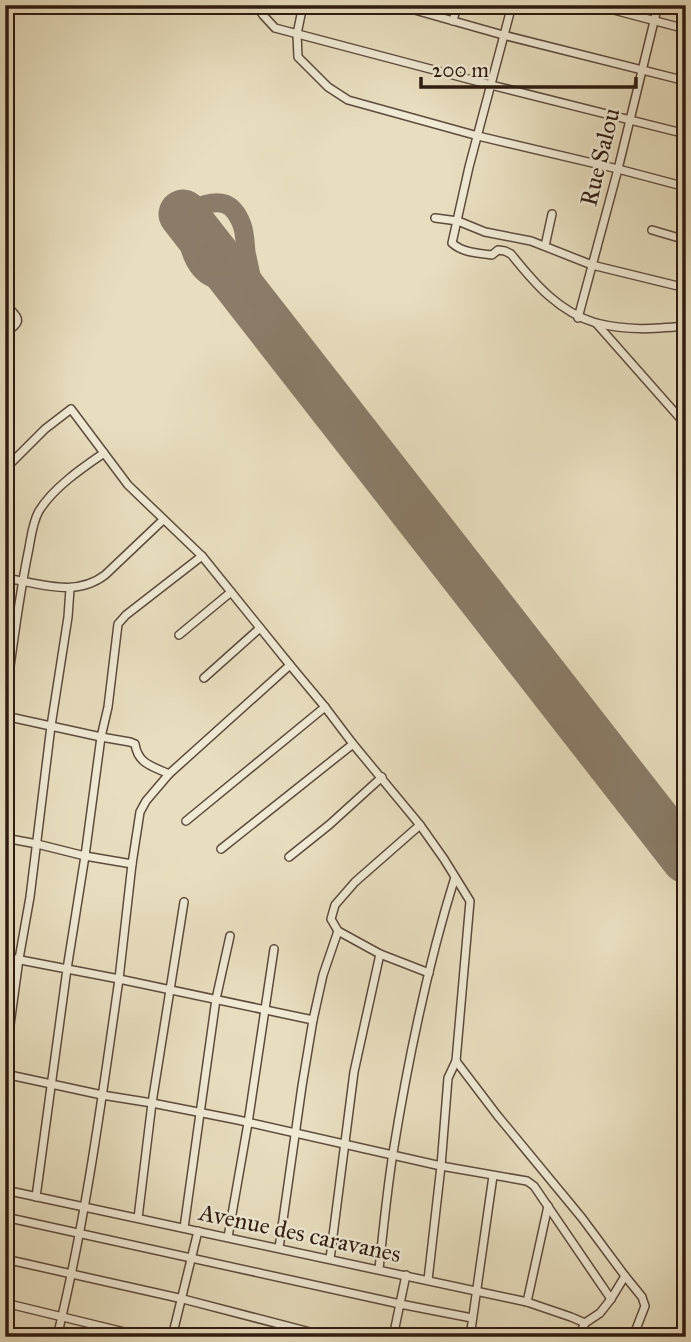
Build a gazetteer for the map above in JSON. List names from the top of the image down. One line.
{"streets":{"street":["Rue Salou","Avenue des caravanes"]},"scale_bar":"200 m"}
